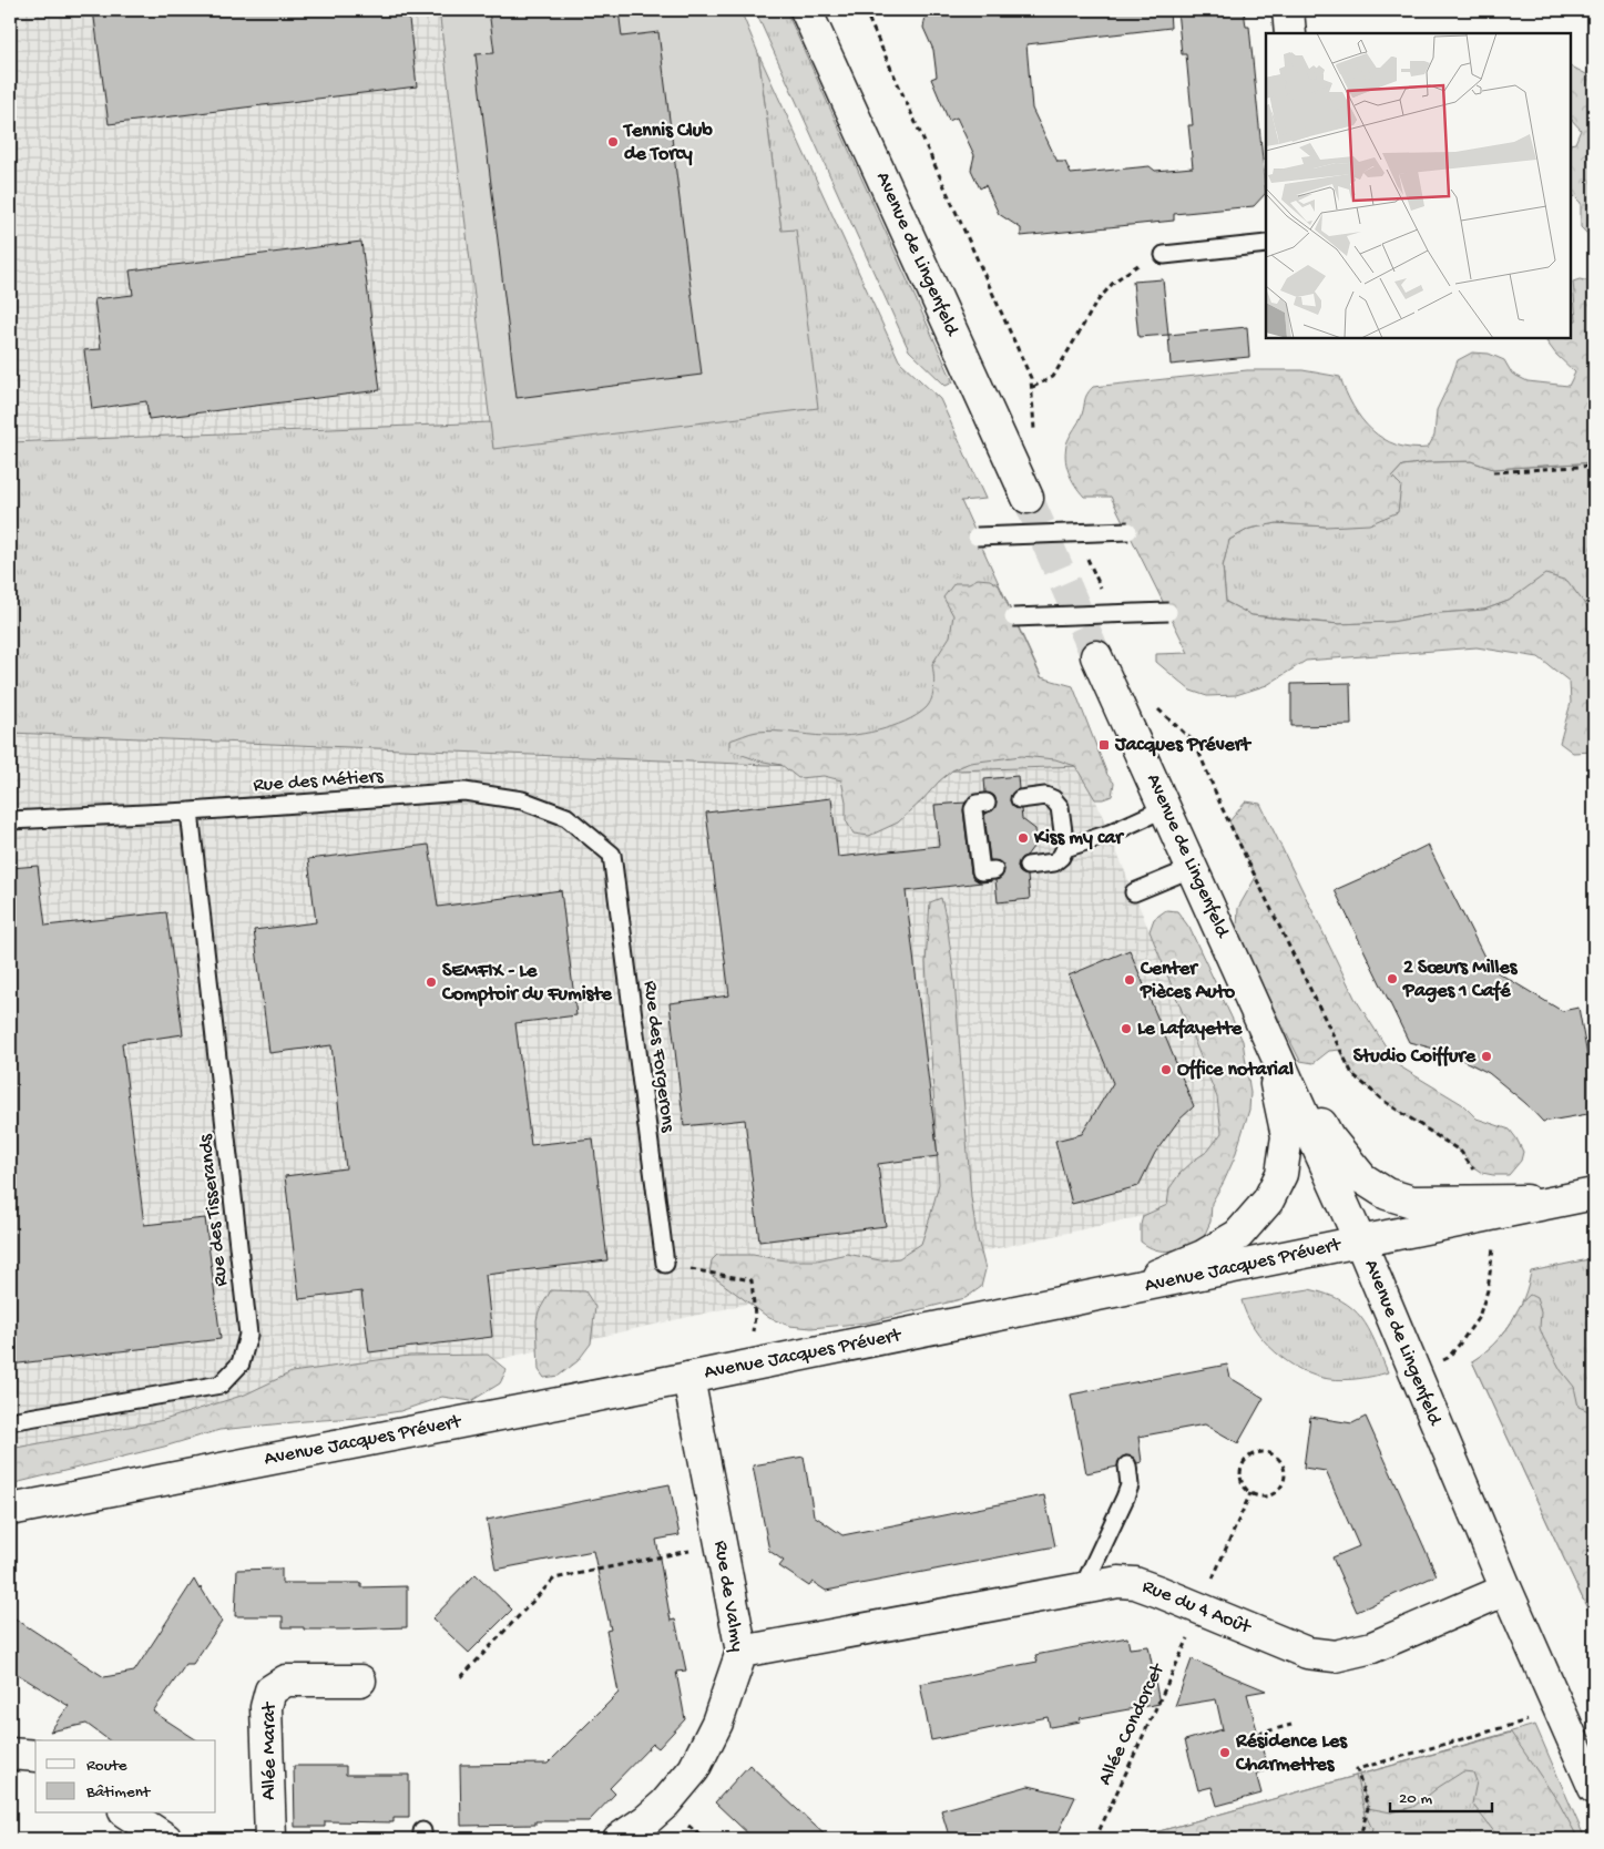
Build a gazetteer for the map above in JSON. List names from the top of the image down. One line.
{"streets":{"street":["Avenue de Lingenfeld","Avenue Jacques Prévert","Rue de Valmy","Rue du 4 Août","Allée Marat"],"lane":["Rue des Métiers","Rue des Forgerons","Rue des Tisserands"],"path":["Allée Condorcet"]},"crossings":[["Avenue de Lingenfeld","Avenue Jacques Prévert"],["Avenue de Lingenfeld","Rue du 4 Août"],["Rue des Métiers","Rue des Forgerons"],["Rue des Métiers","Rue des Tisserands"],["Avenue Jacques Prévert","Rue de Valmy"],["Rue de Valmy","Rue du 4 Août"]],"places":{"other":["Tennis Club de Torcy","Kiss my car","2 Sœurs Milles Pages 1 Café","Center Pièces Auto","SEMFIX - Le Comptoir du Fumiste","Le Lafayette","Studio Coiffure","Office notarial","Résidence Les Charmettes"],"transit":["Jacques Prévert"]},"legend":["Route","Bâtiment"],"scale_bar":"20 m"}
